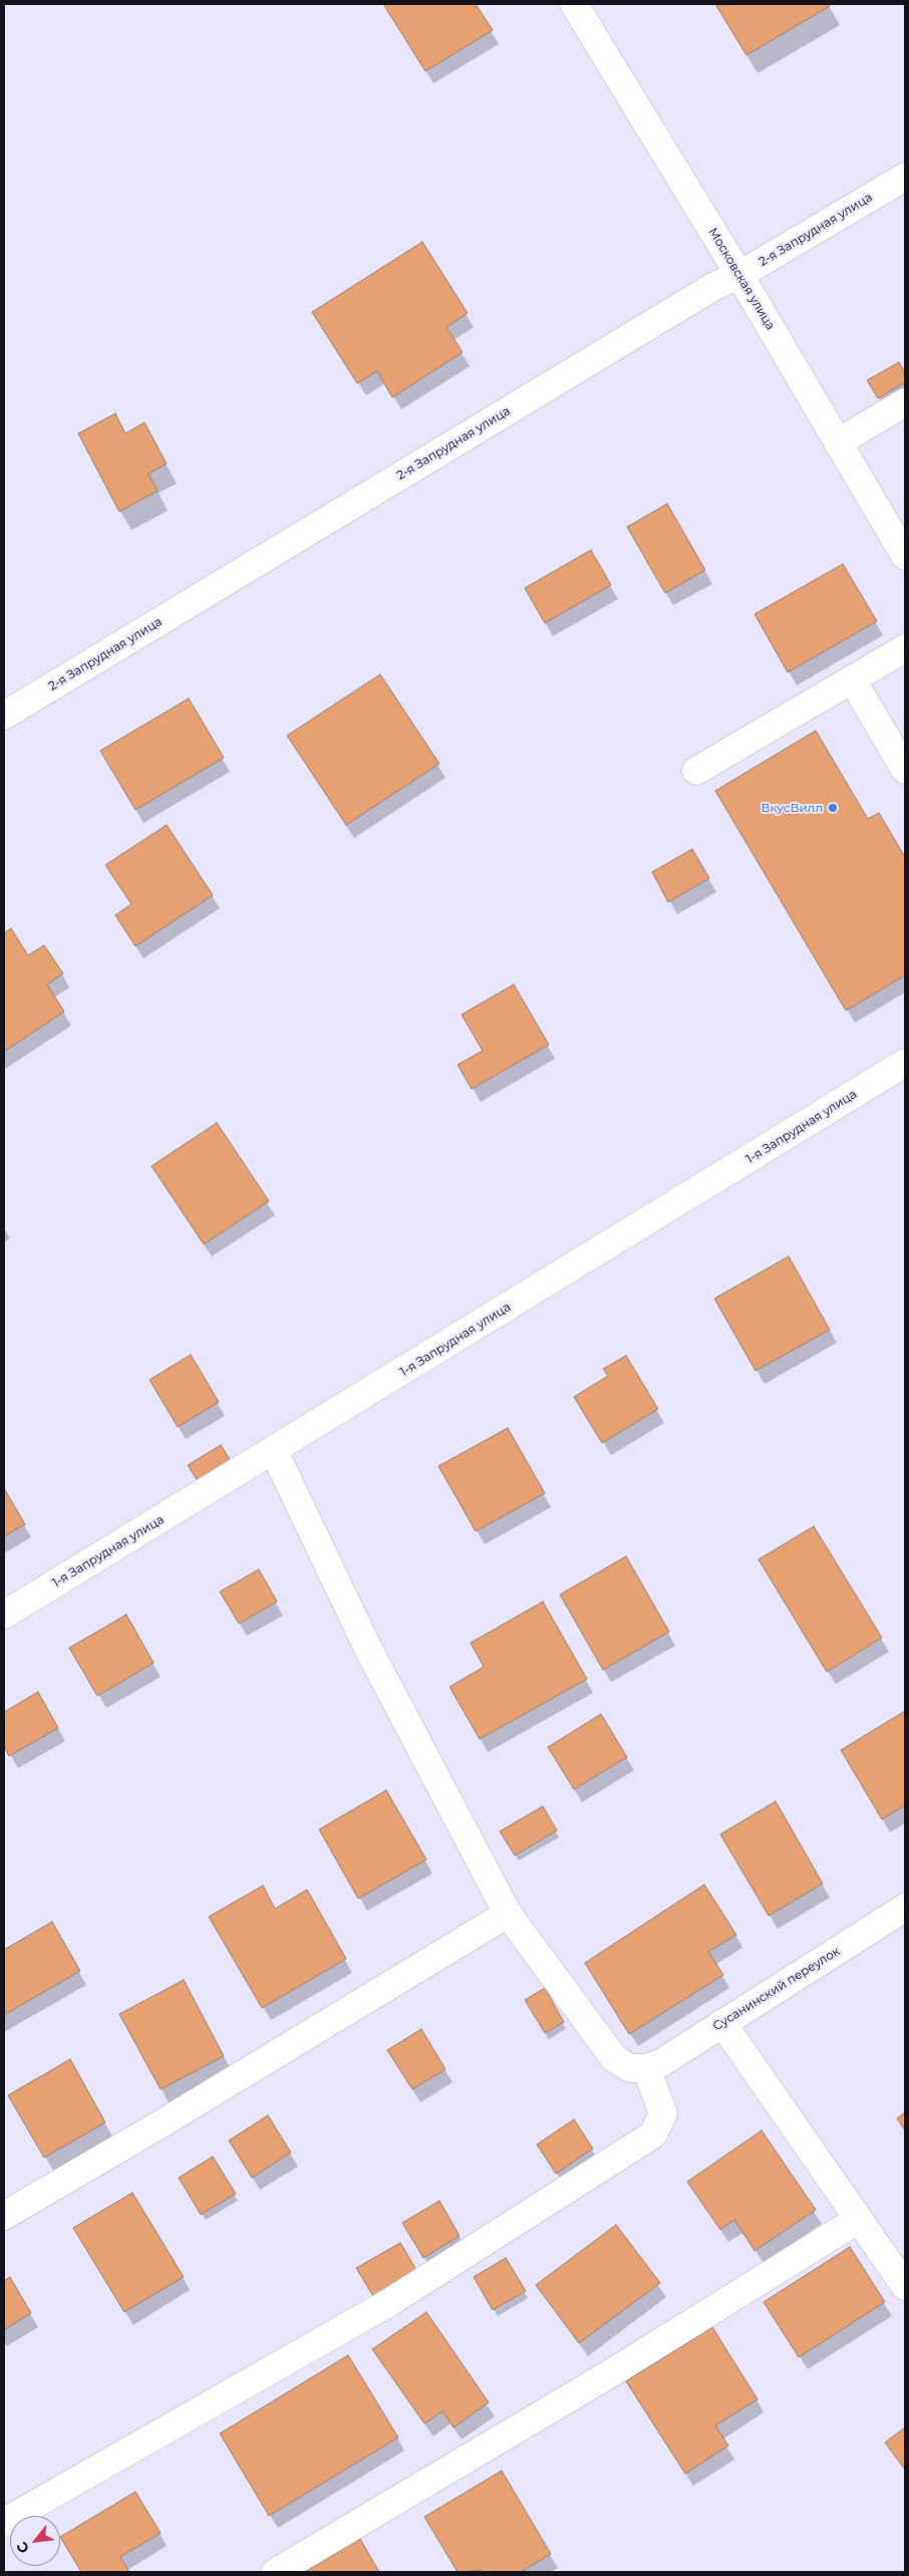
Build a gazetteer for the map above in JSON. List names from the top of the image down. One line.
{"streets":{"street":["2-я Запрудная улица","Московская улица","1-я Запрудная улица","Сусанинский переулок"]},"crossings":[["2-я Запрудная улица","Московская улица"]],"places":["ВкусВилл"],"north":"bottom left"}
